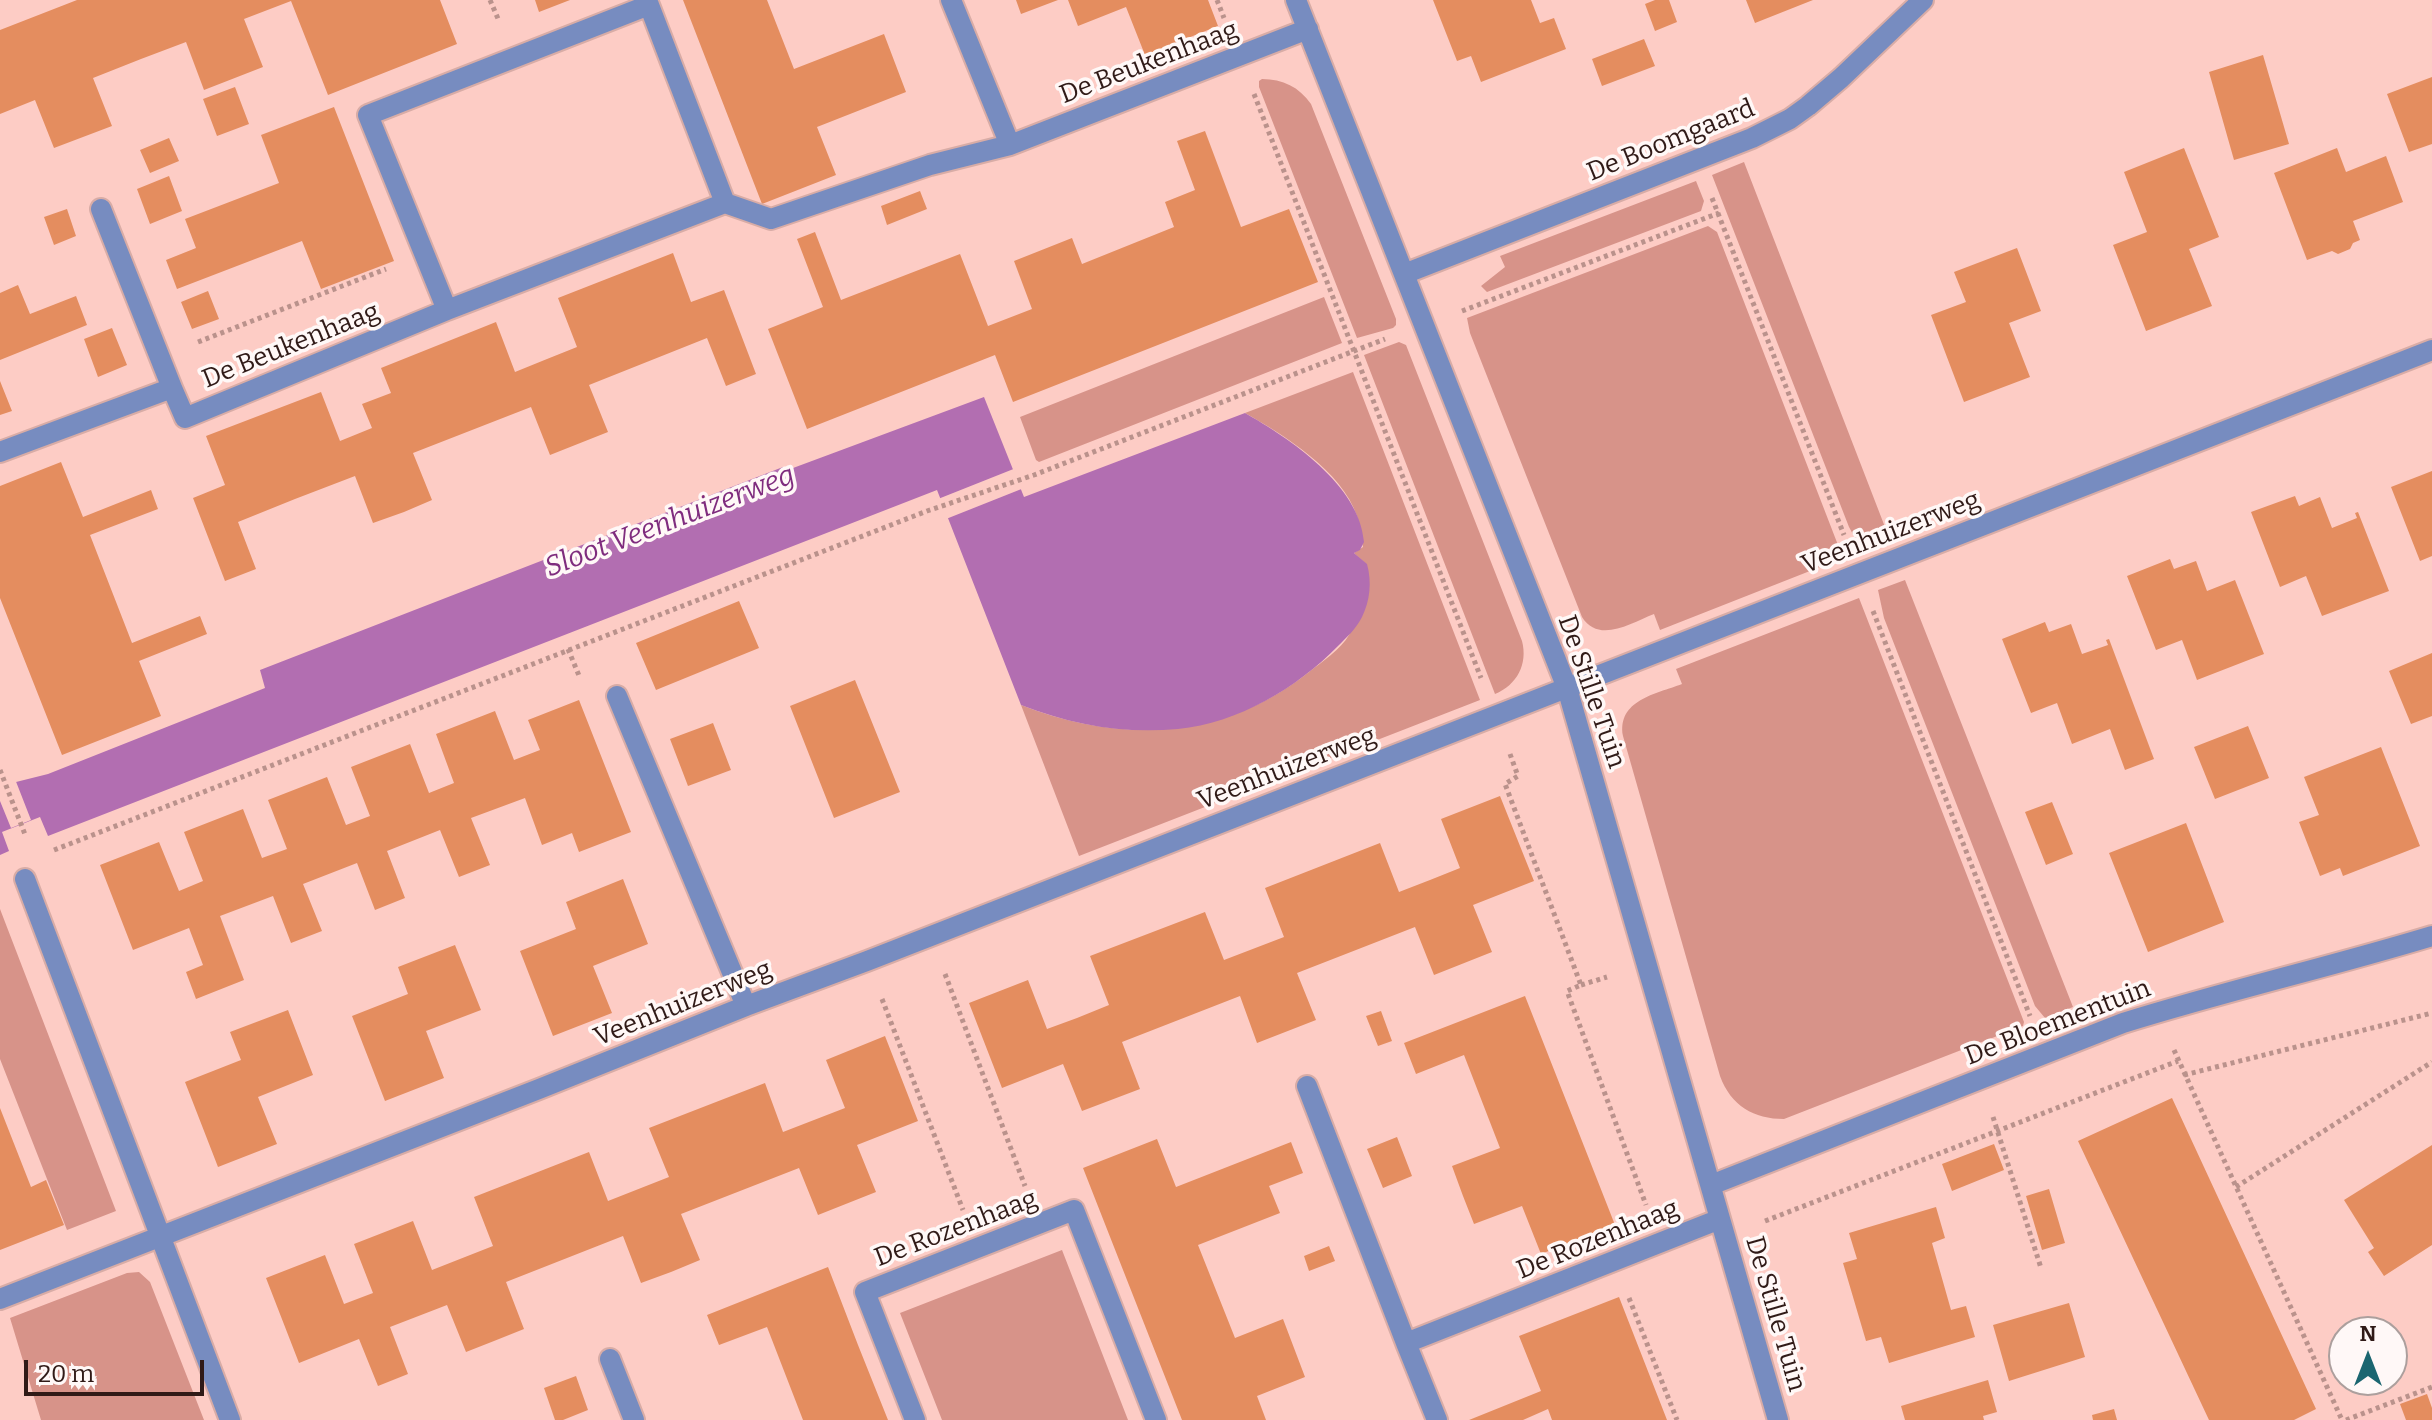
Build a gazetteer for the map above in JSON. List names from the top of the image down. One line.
{"streets":{"street":["De Beukenhaag","De Boomgaard","Veenhuizerweg","De Stille Tuin","De Bloementuin","De Rozenhaag"]},"crossings":[["De Beukenhaag","De Stille Tuin"],["De Boomgaard","De Stille Tuin"],["Veenhuizerweg","De Stille Tuin"],["De Stille Tuin","De Bloementuin"],["De Stille Tuin","De Rozenhaag"]],"water":["Sloot Veenhuizerweg"],"scale_bar":"20 m","north":"top"}
